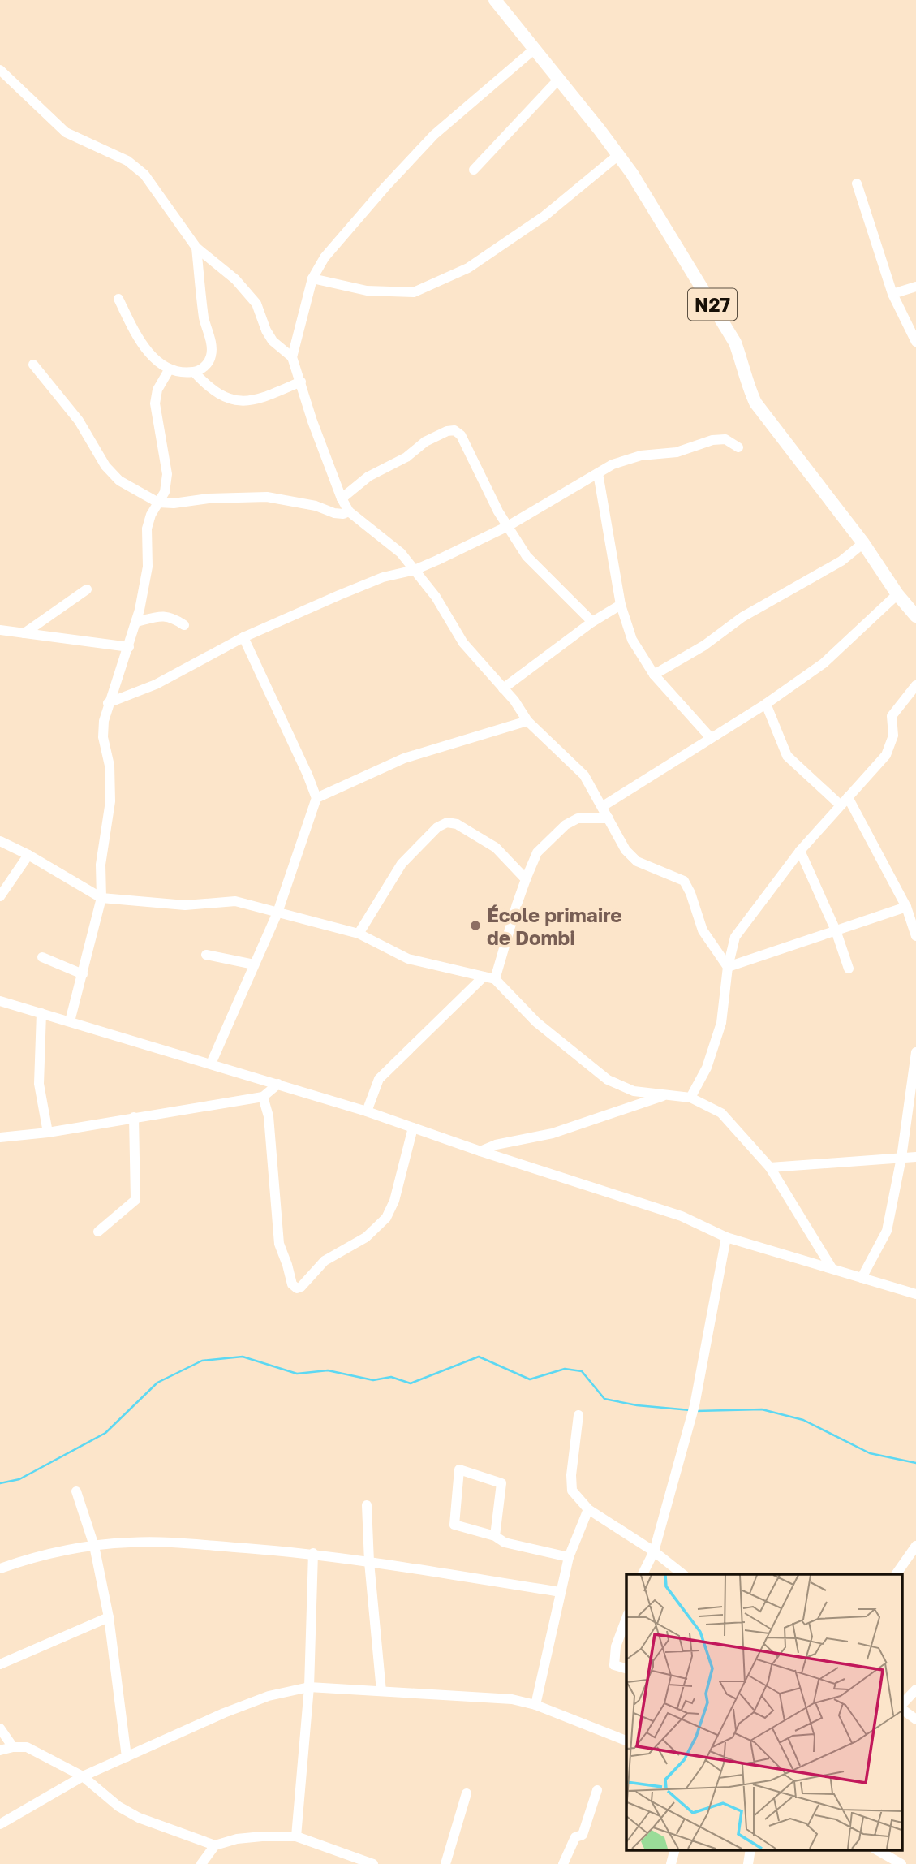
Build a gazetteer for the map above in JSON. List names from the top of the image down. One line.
{"streets":{"main road":["N27"]},"places":["École primaire de Dombi"]}
